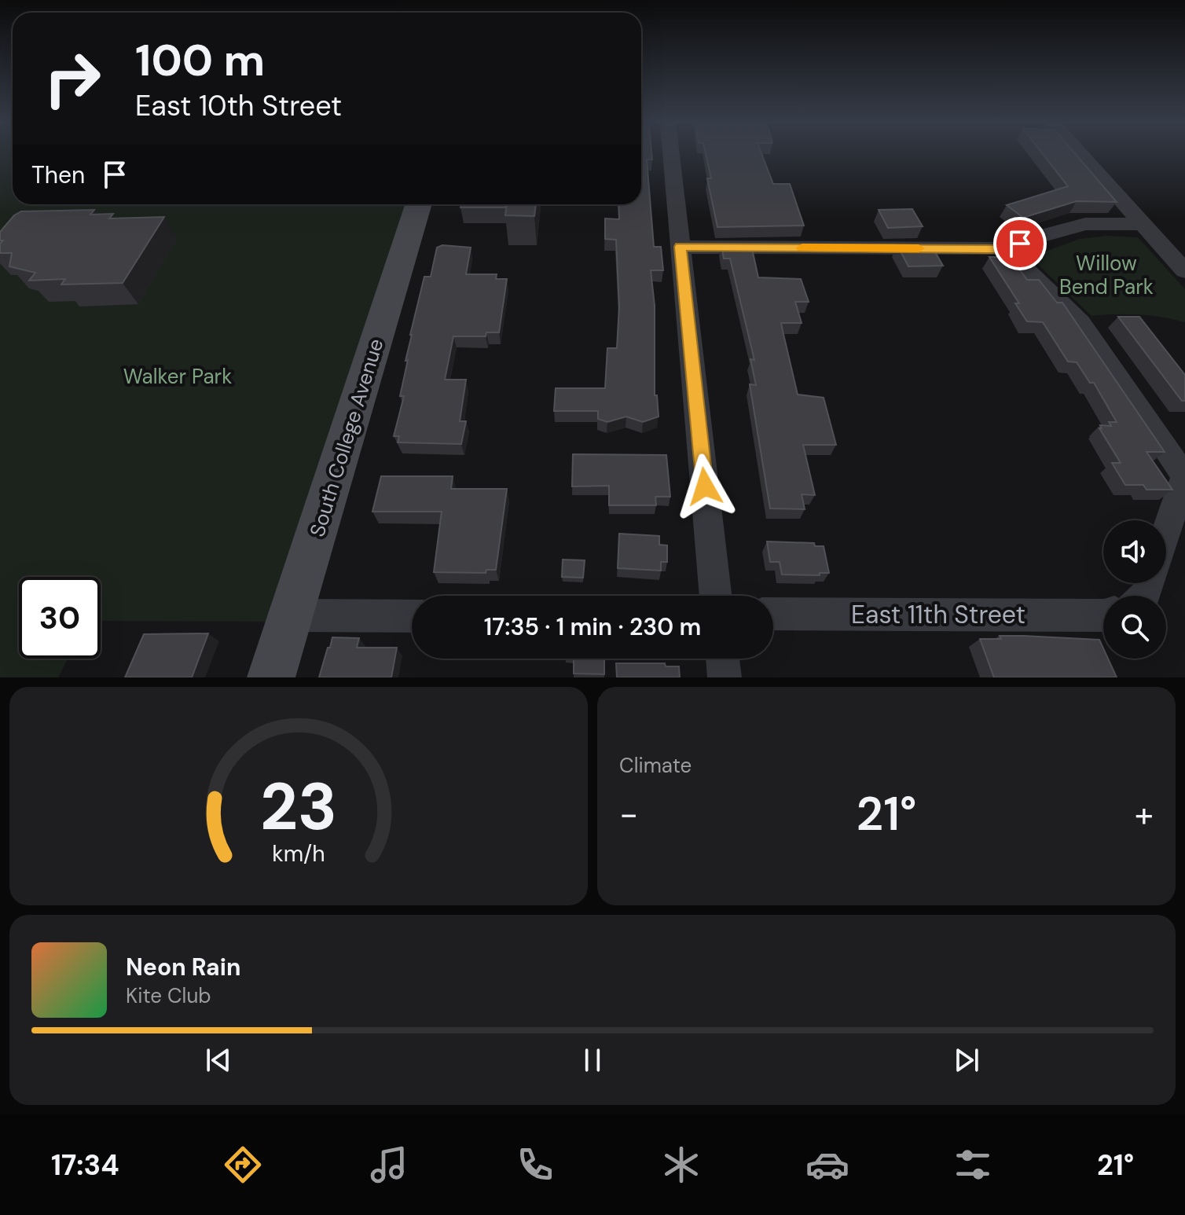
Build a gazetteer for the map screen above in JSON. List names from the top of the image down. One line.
{"streets":{"street":["South College Avenue","East 11th Street"]},"parks":["Willow Bend Park","Walker Park"],"page":{"turn":["100 m","East 10th Street"],"then":"Then","limit":"30","trip":"17:35 · 1 min · 230 m","tile":"Climate","heat":["−","21°","+"],"song":["Neon Rain","Kite Club"],"tabs":["17:34","21°"],"gauge":["23","km/h"]}}
